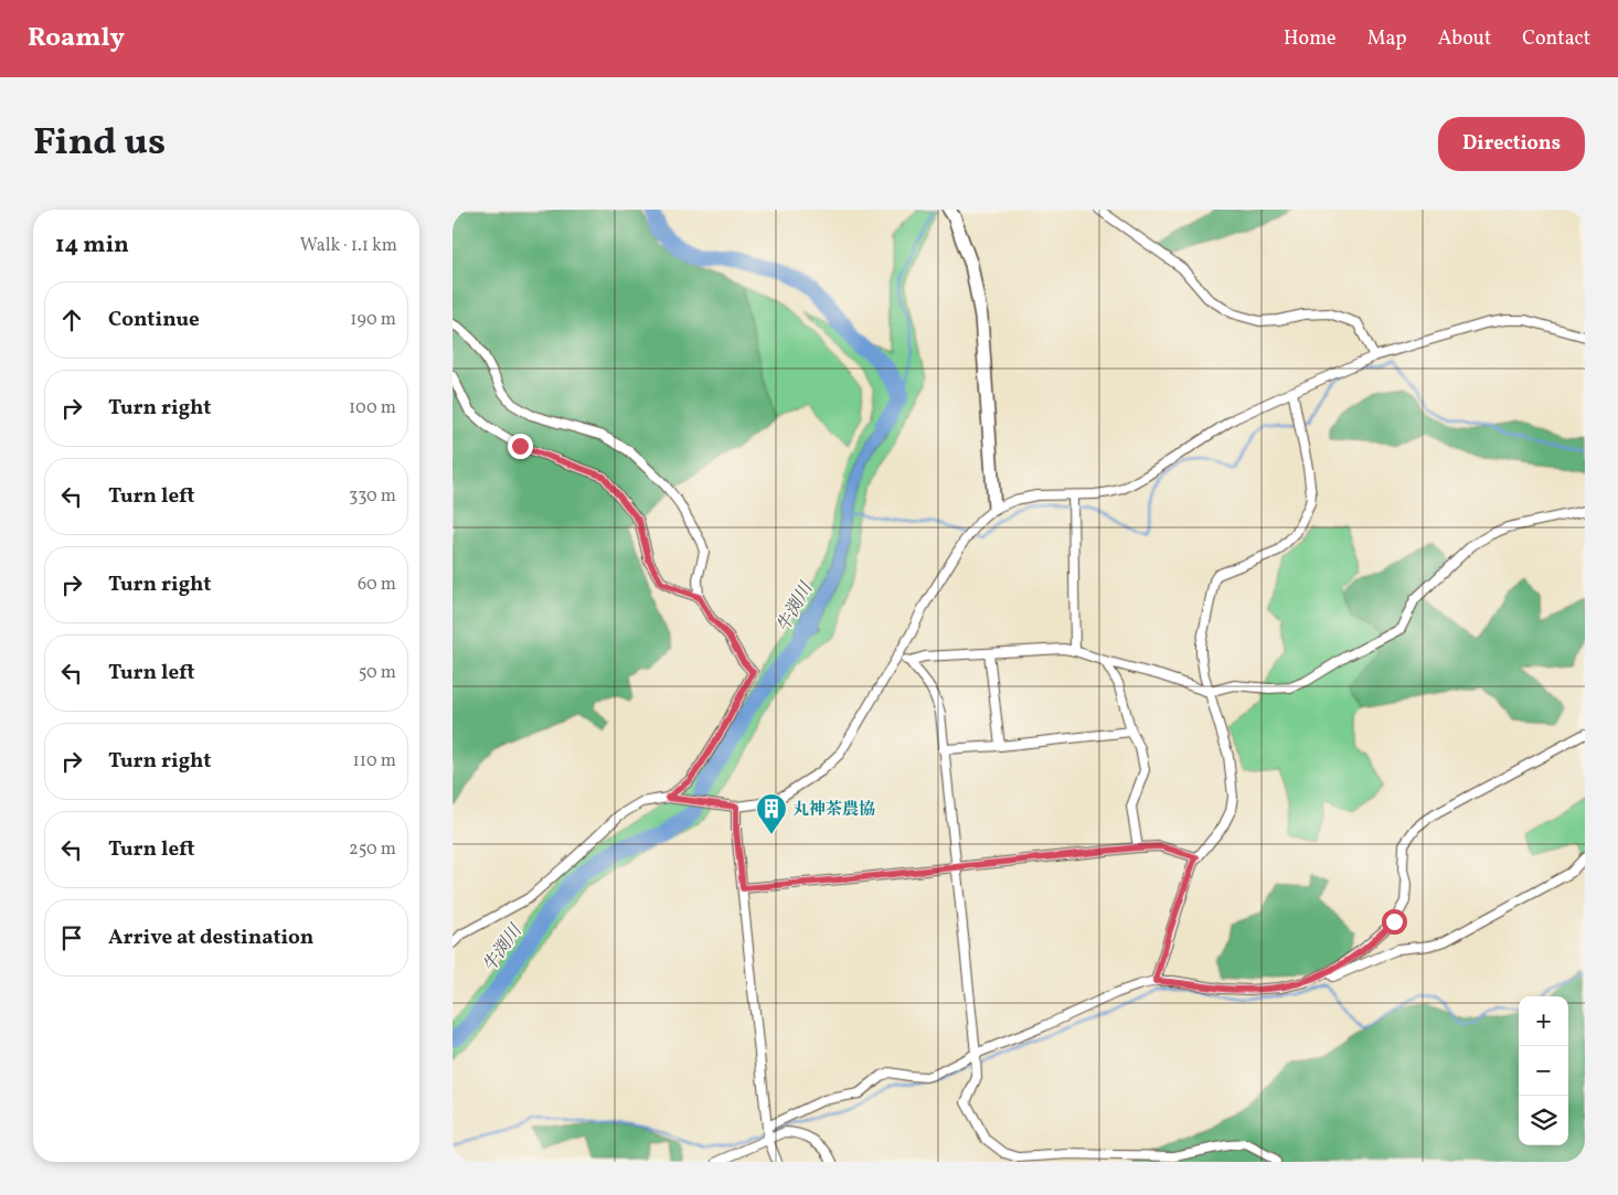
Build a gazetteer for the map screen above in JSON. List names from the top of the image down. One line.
{"water":["牛渕川"],"places":{"building":["丸神茶農協"]},"page":{"header":"Roamly","nav":["Home","Map","About","Contact"],"title":"Find us","buttons":"Directions","heading":["14 min","Walk · 1.1 km"],"list":[["Continue","190 m"],["Turn right","100 m"],["Turn left","330 m"],["Turn right","60 m"],["Turn left","50 m"],["Turn right","110 m"],["Turn left","250 m"],"Arrive at destination"],"map_buttons":["+","−"]}}
